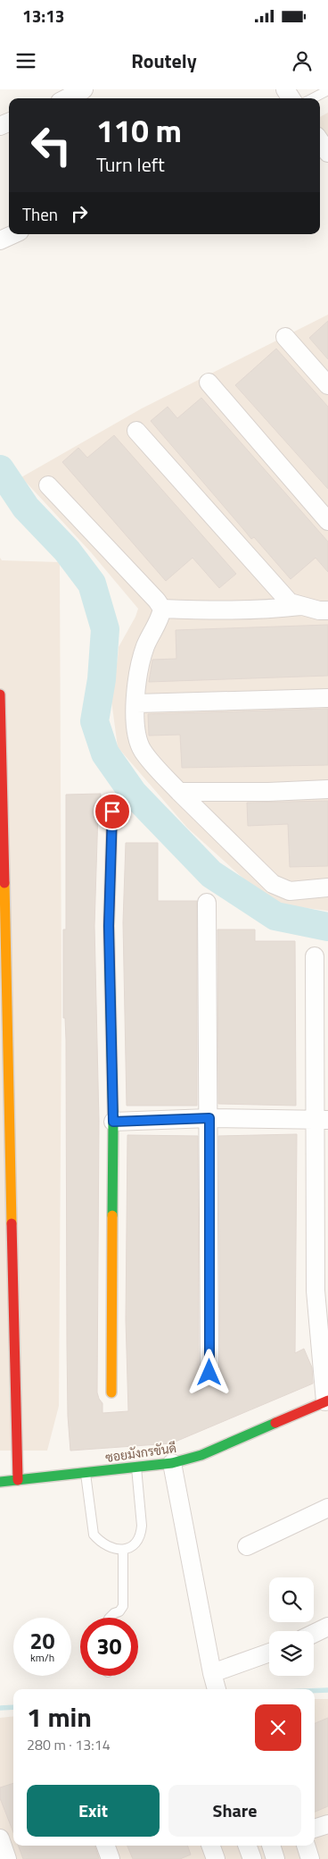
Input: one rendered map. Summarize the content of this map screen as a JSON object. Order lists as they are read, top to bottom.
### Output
{
  "streets": {
    "street": ["ซอยมังกรขันดี"]
  },
  "page": {
    "status": "13:13",
    "header": "Routely",
    "turn": ["110 m", "Turn left"],
    "then": "Then",
    "speed": "20 km/h",
    "limit": "30",
    "heading": ["1 min", "280 m · 13:14"],
    "buttons": ["Exit", "Share"]
  }
}
